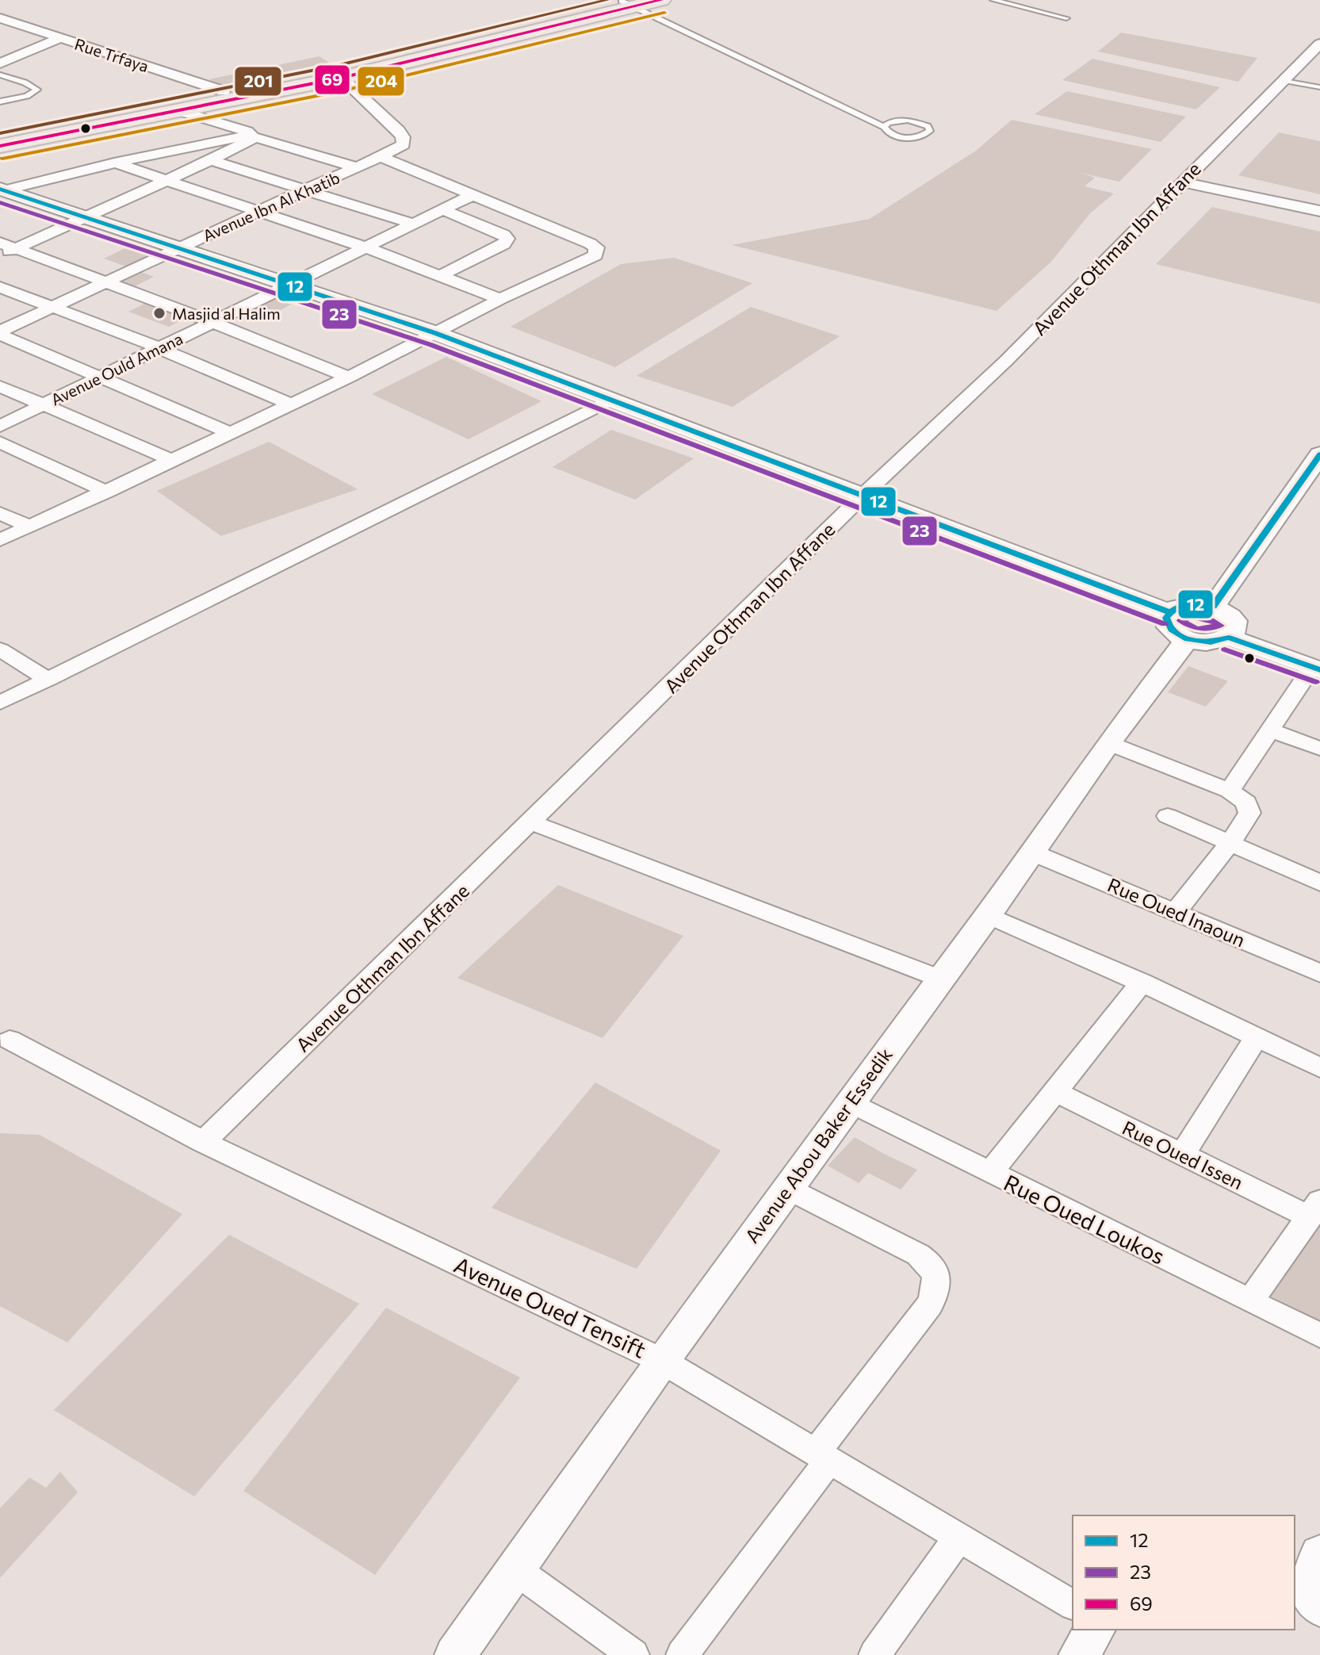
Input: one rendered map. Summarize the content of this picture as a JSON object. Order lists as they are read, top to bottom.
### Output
{
  "streets": {
    "street": [
      "Rue Trfaya",
      "Avenue Ibn Al Khatib",
      "Avenue Othman Ibn Affane",
      "Avenue Ould Amana",
      "Rue Oued Inaoun",
      "Avenue Abou Baker Essedik",
      "Rue Oued Issen",
      "Rue Oued Loukos",
      "Avenue Oued Tensift"
    ]
  },
  "crossings": [
    ["Avenue Othman Ibn Affane", "Avenue Oued Tensift"],
    ["Rue Oued Inaoun", "Avenue Abou Baker Essedik"],
    ["Avenue Abou Baker Essedik", "Rue Oued Loukos"],
    ["Avenue Abou Baker Essedik", "Avenue Oued Tensift"]
  ],
  "places": ["Masjid al Halim"],
  "lines": [
    "transit line 69",
    "transit line 201",
    "transit line 204",
    "transit line 12",
    "transit line 23"
  ],
  "legend": ["12", "23", "69"]
}
